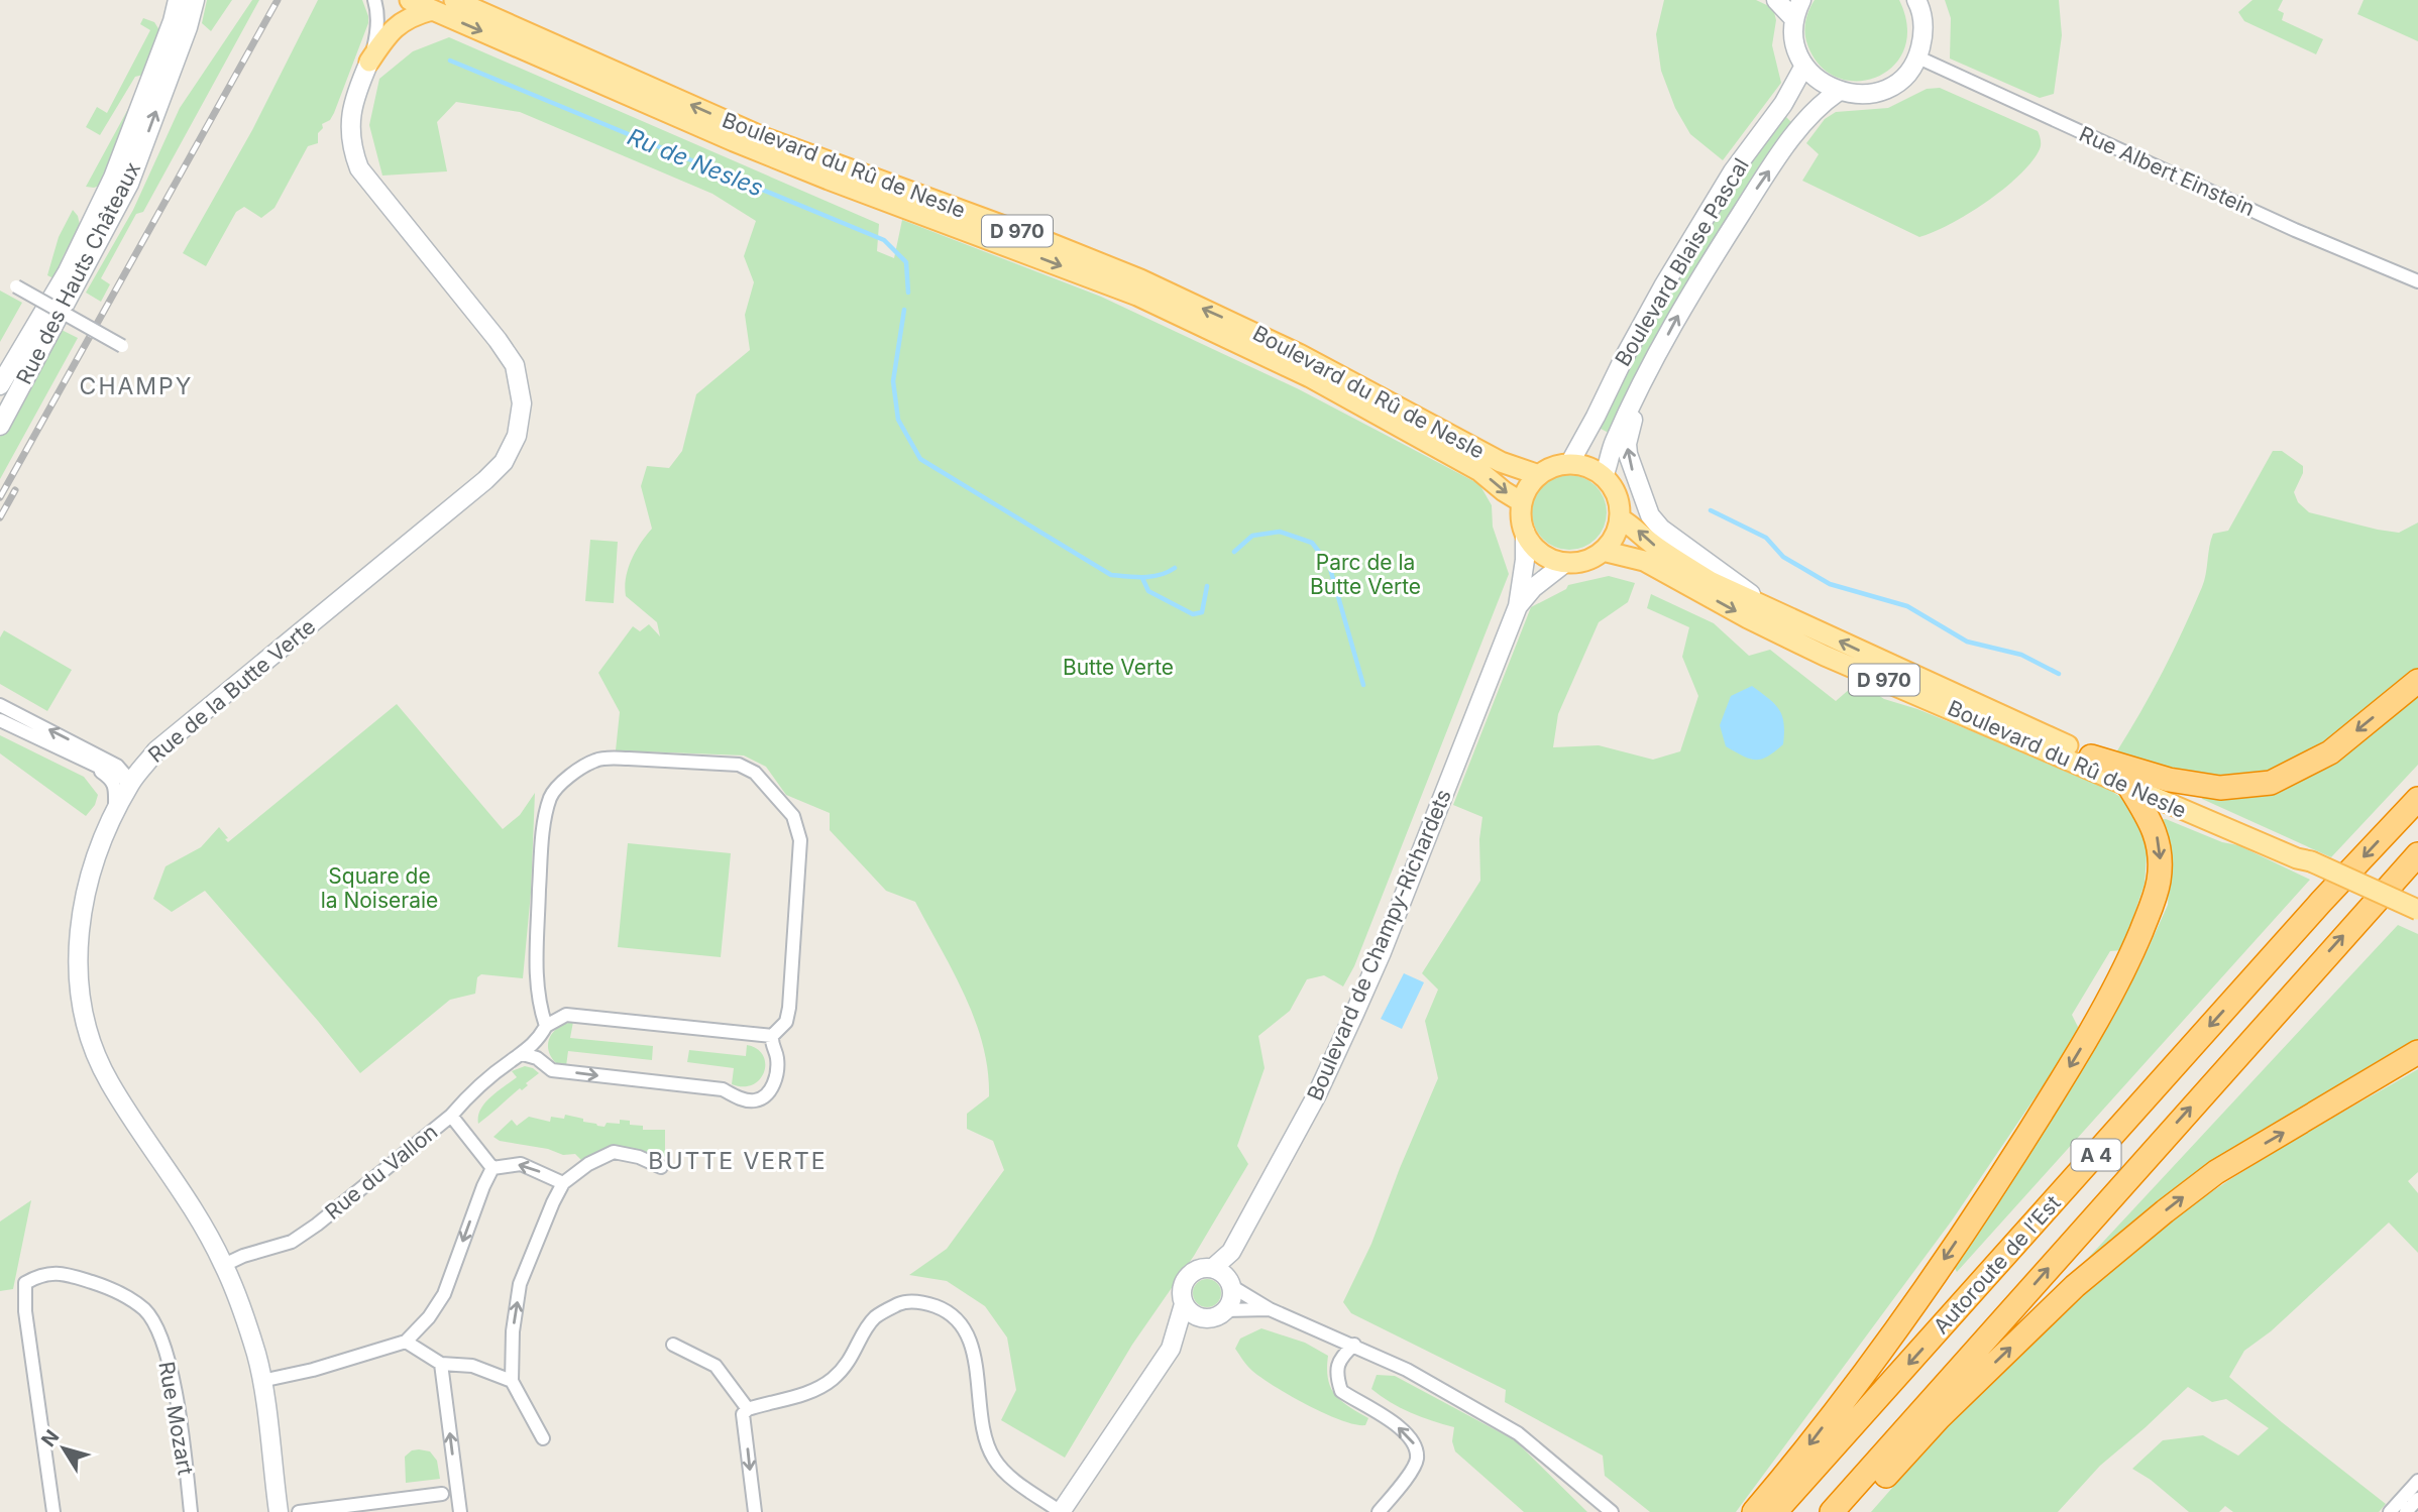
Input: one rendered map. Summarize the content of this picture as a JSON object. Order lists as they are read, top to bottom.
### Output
{
  "streets": {
    "highway": ["A 4", "Autoroute de l’Est"],
    "main road": ["Boulevard du Rû de Nesle", "D 970"],
    "street": [
      "Rue Albert Einstein",
      "Boulevard Blaise Pascal",
      "Rue des Hauts Châteaux",
      "Rue de la Butte Verte",
      "Boulevard de Champy-Richardets",
      "Rue du Vallon",
      "Rue Mozart"
    ]
  },
  "crossings": [
    ["Boulevard du Rû de Nesle", "D 970"],
    ["Boulevard du Rû de Nesle", "Boulevard Blaise Pascal"],
    ["Boulevard du Rû de Nesle", "Boulevard de Champy-Richardets"],
    ["D 970", "Boulevard Blaise Pascal"],
    ["D 970", "Boulevard de Champy-Richardets"],
    ["Boulevard Blaise Pascal", "Boulevard de Champy-Richardets"],
    ["Rue de la Butte Verte", "Rue du Vallon"]
  ],
  "districts": ["CHAMPY", "BUTTE VERTE"],
  "water": ["Ru de Nesles"],
  "parks": ["Parc de la Butte Verte", "Butte Verte", "Square de la Noiseraie"],
  "north": "top left"
}
